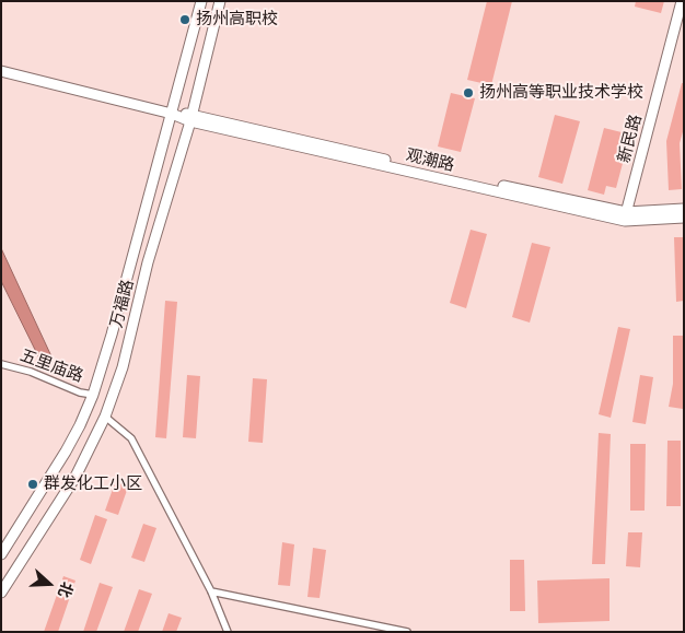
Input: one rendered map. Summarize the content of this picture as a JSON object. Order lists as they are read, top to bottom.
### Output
{
  "streets": {
    "main road": ["新民路", "观潮路", "万福路"],
    "street": ["五里庙路"]
  },
  "crossings": [
    ["新民路", "观潮路"],
    ["观潮路", "万福路"],
    ["万福路", "五里庙路"]
  ],
  "places": ["扬州高职校", "扬州高等职业技术学校", "群发化工小区"],
  "north": "right"
}
